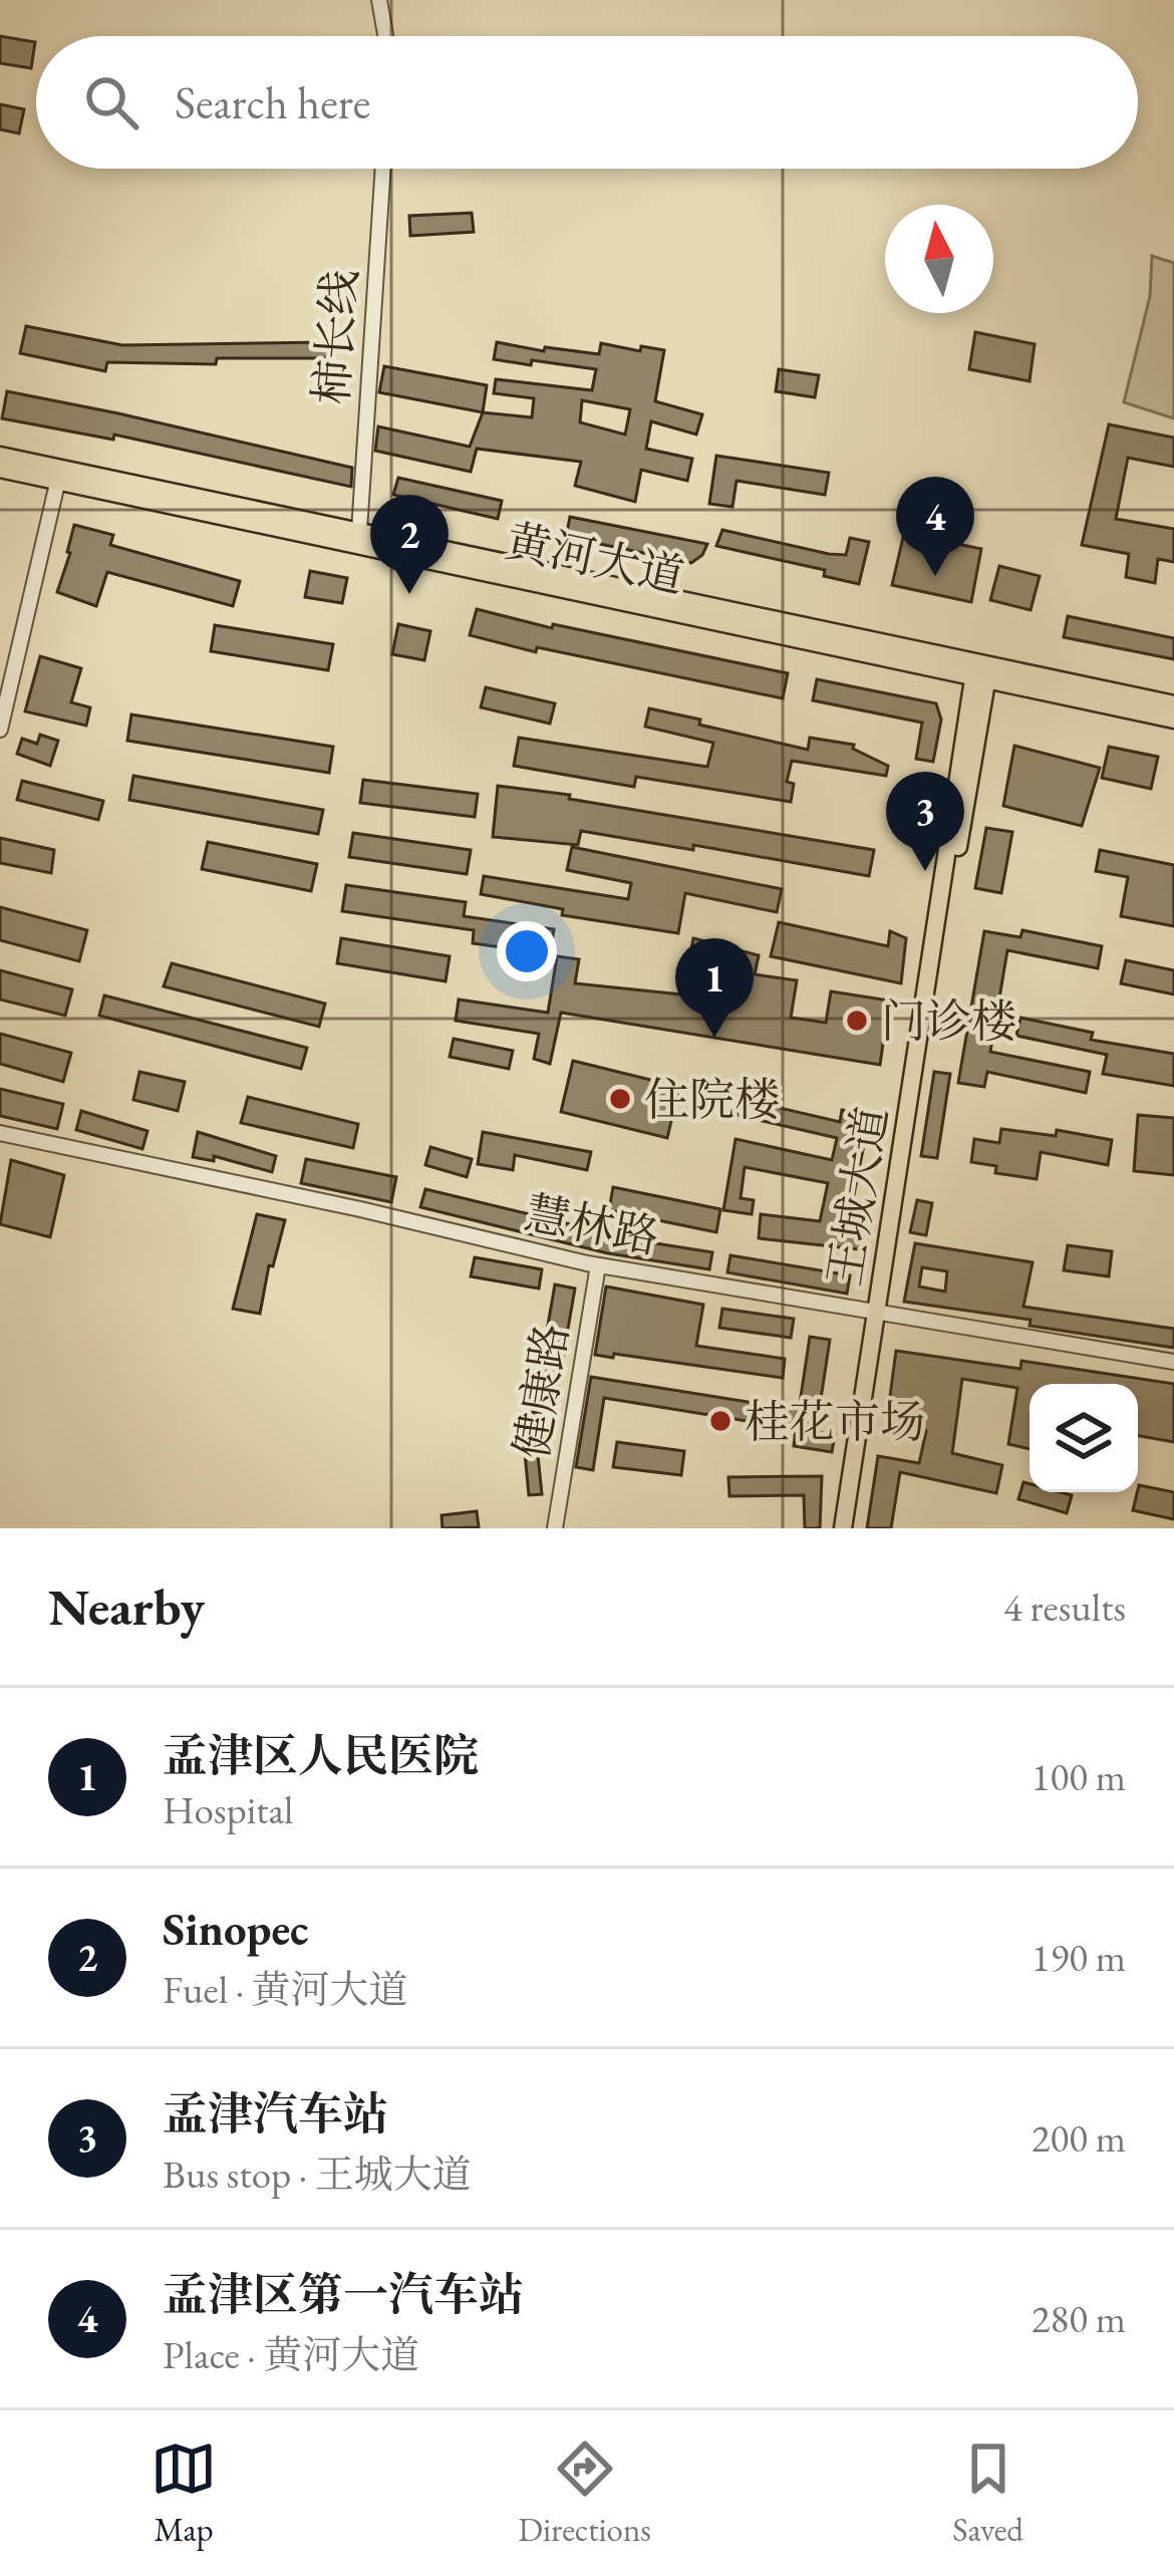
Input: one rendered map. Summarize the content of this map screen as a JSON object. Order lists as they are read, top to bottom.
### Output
{
  "streets": {
    "main road": ["黄河大道", "王城大道"],
    "street": ["柿长线", "慧林路", "健康路"]
  },
  "crossings": [
    ["柿长线", "黄河大道"],
    ["黄河大道", "王城大道"],
    ["王城大道", "慧林路"],
    ["慧林路", "健康路"]
  ],
  "places": ["门诊楼", "住院楼", "桂花市场"],
  "north": "top",
  "page": {
    "search": "Search here",
    "pins": [
      "4",
      "2",
      "3",
      "1"
    ],
    "heading": ["Nearby", "4 results"],
    "list": [
      {
        "mark": "1",
        "name": "孟津区人民医院",
        "note": "Hospital",
        "value": "100 m"
      },
      {
        "mark": "2",
        "name": "Sinopec",
        "note": "Fuel · 黄河大道",
        "value": "190 m"
      },
      {
        "mark": "3",
        "name": "孟津汽车站",
        "note": "Bus stop · 王城大道",
        "value": "200 m"
      },
      {
        "mark": "4",
        "name": "孟津区第一汽车站",
        "note": "Place · 黄河大道",
        "value": "280 m"
      }
    ],
    "nav": ["Map", "Directions", "Saved"]
  }
}
